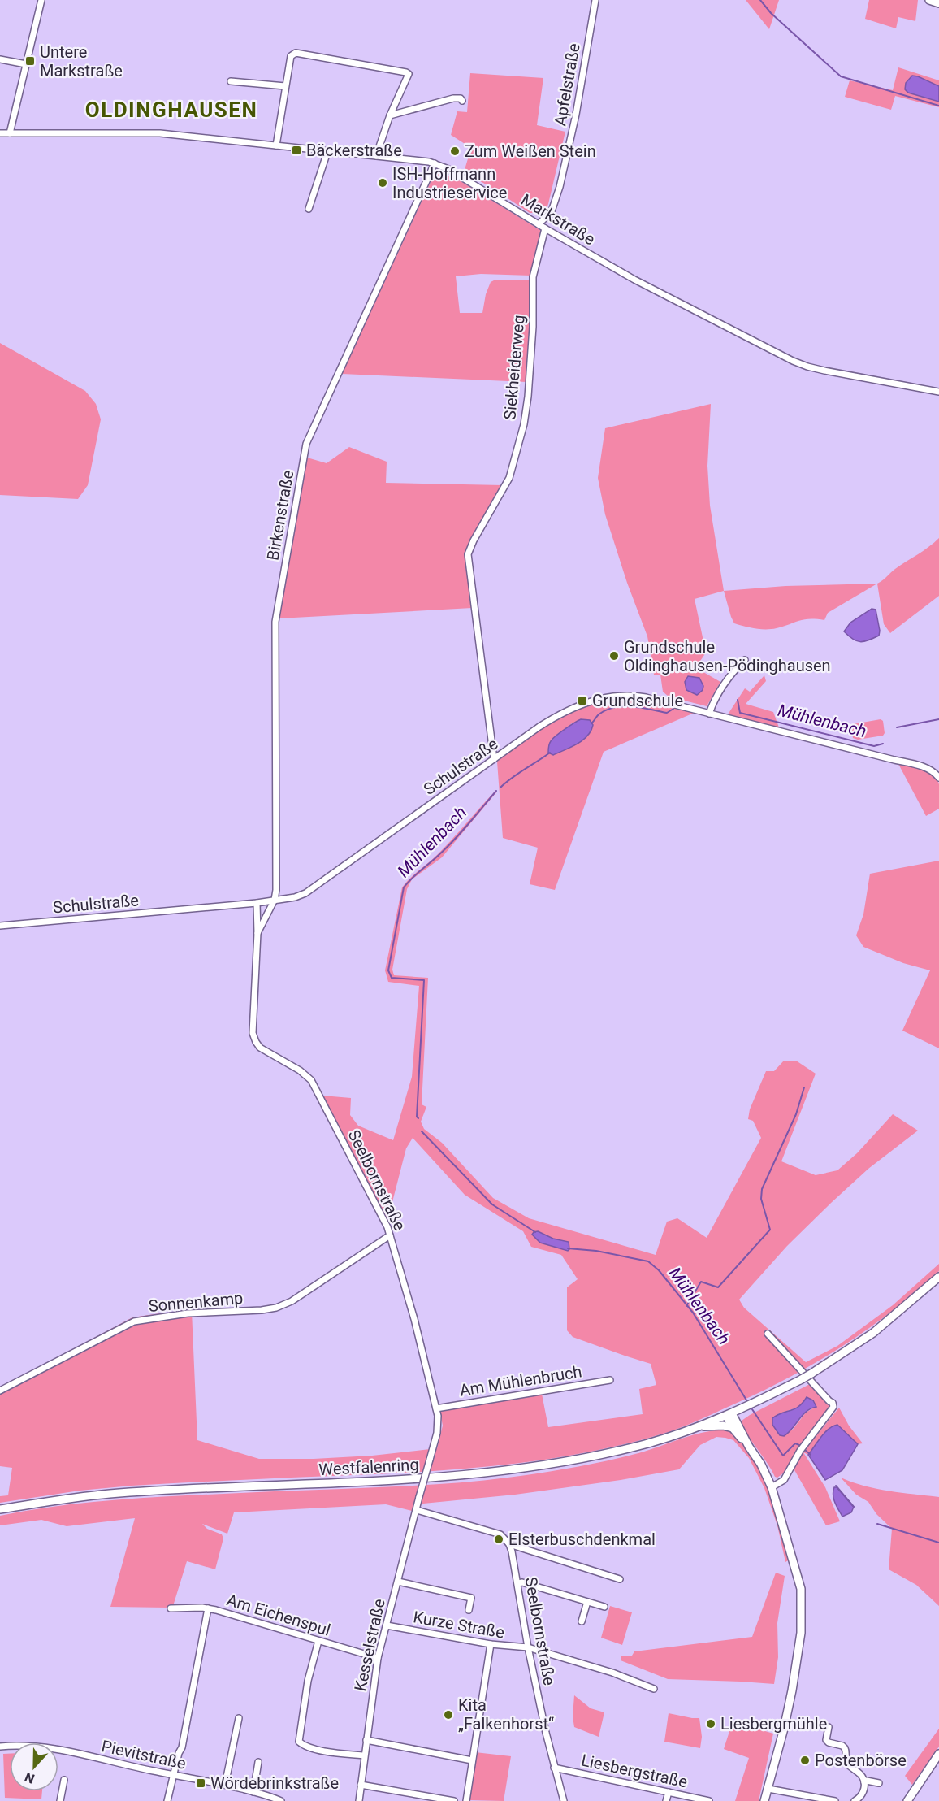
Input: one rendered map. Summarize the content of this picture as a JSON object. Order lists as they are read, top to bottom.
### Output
{
  "streets": {
    "main road": ["Westfalenring"],
    "street": [
      "Apfelstraße",
      "Markstraße",
      "Siekheiderweg",
      "Birkenstraße",
      "Schulstraße",
      "Seelbornstraße",
      "Sonnenkamp",
      "Am Mühlenbruch",
      "Am Eichenspul",
      "Kurze Straße",
      "Kesselstraße",
      "Pievitstraße",
      "Liesbergstraße"
    ]
  },
  "crossings": [
    ["Apfelstraße", "Markstraße"],
    ["Markstraße", "Siekheiderweg"],
    ["Markstraße", "Birkenstraße"],
    ["Siekheiderweg", "Schulstraße"],
    ["Birkenstraße", "Schulstraße"],
    ["Birkenstraße", "Seelbornstraße"],
    ["Schulstraße", "Seelbornstraße"],
    ["Seelbornstraße", "Sonnenkamp"],
    ["Seelbornstraße", "Am Mühlenbruch"],
    ["Seelbornstraße", "Kurze Straße"],
    ["Seelbornstraße", "Kesselstraße"],
    ["Seelbornstraße", "Liesbergstraße"],
    ["Am Eichenspul", "Kesselstraße"],
    ["Kurze Straße", "Kesselstraße"]
  ],
  "districts": ["OLDINGHAUSEN"],
  "water": ["Mühlenbach"],
  "places": {
    "transit": [
      "Untere Markstraße",
      "Bäckerstraße",
      "Grundschule",
      "Wördebrinkstraße"
    ],
    "other": [
      "Zum Weißen Stein",
      "ISH-Hoffmann Industrieservice",
      "Grundschule Oldinghausen-Pödinghausen",
      "Elsterbuschdenkmal",
      "Kita „Falkenhorst“",
      "Liesbergmühle",
      "Postenbörse"
    ]
  },
  "north": "bottom"
}
